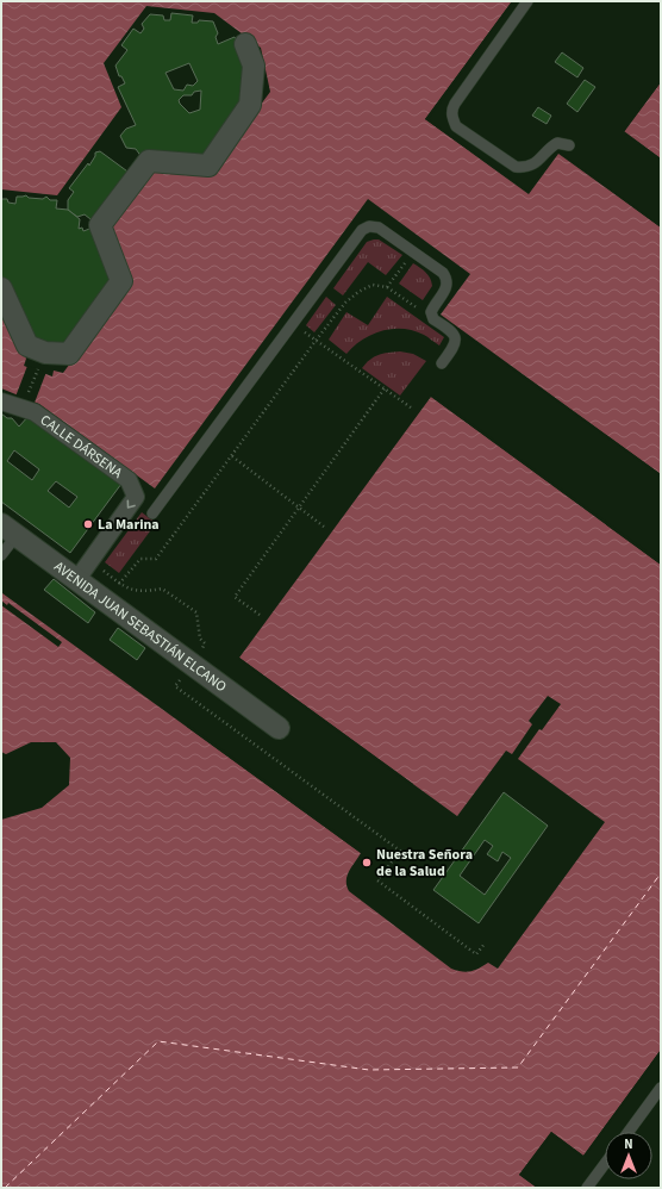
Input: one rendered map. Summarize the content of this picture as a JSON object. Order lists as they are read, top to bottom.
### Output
{
  "streets": {
    "street": ["CALLE DÁRSENA", "AVENIDA JUAN SEBASTIÁN ELCANO"]
  },
  "crossings": [
    ["CALLE DÁRSENA", "AVENIDA JUAN SEBASTIÁN ELCANO"]
  ],
  "places": ["La Marina", "Nuestra Señora de la Salud"],
  "north": "top"
}
